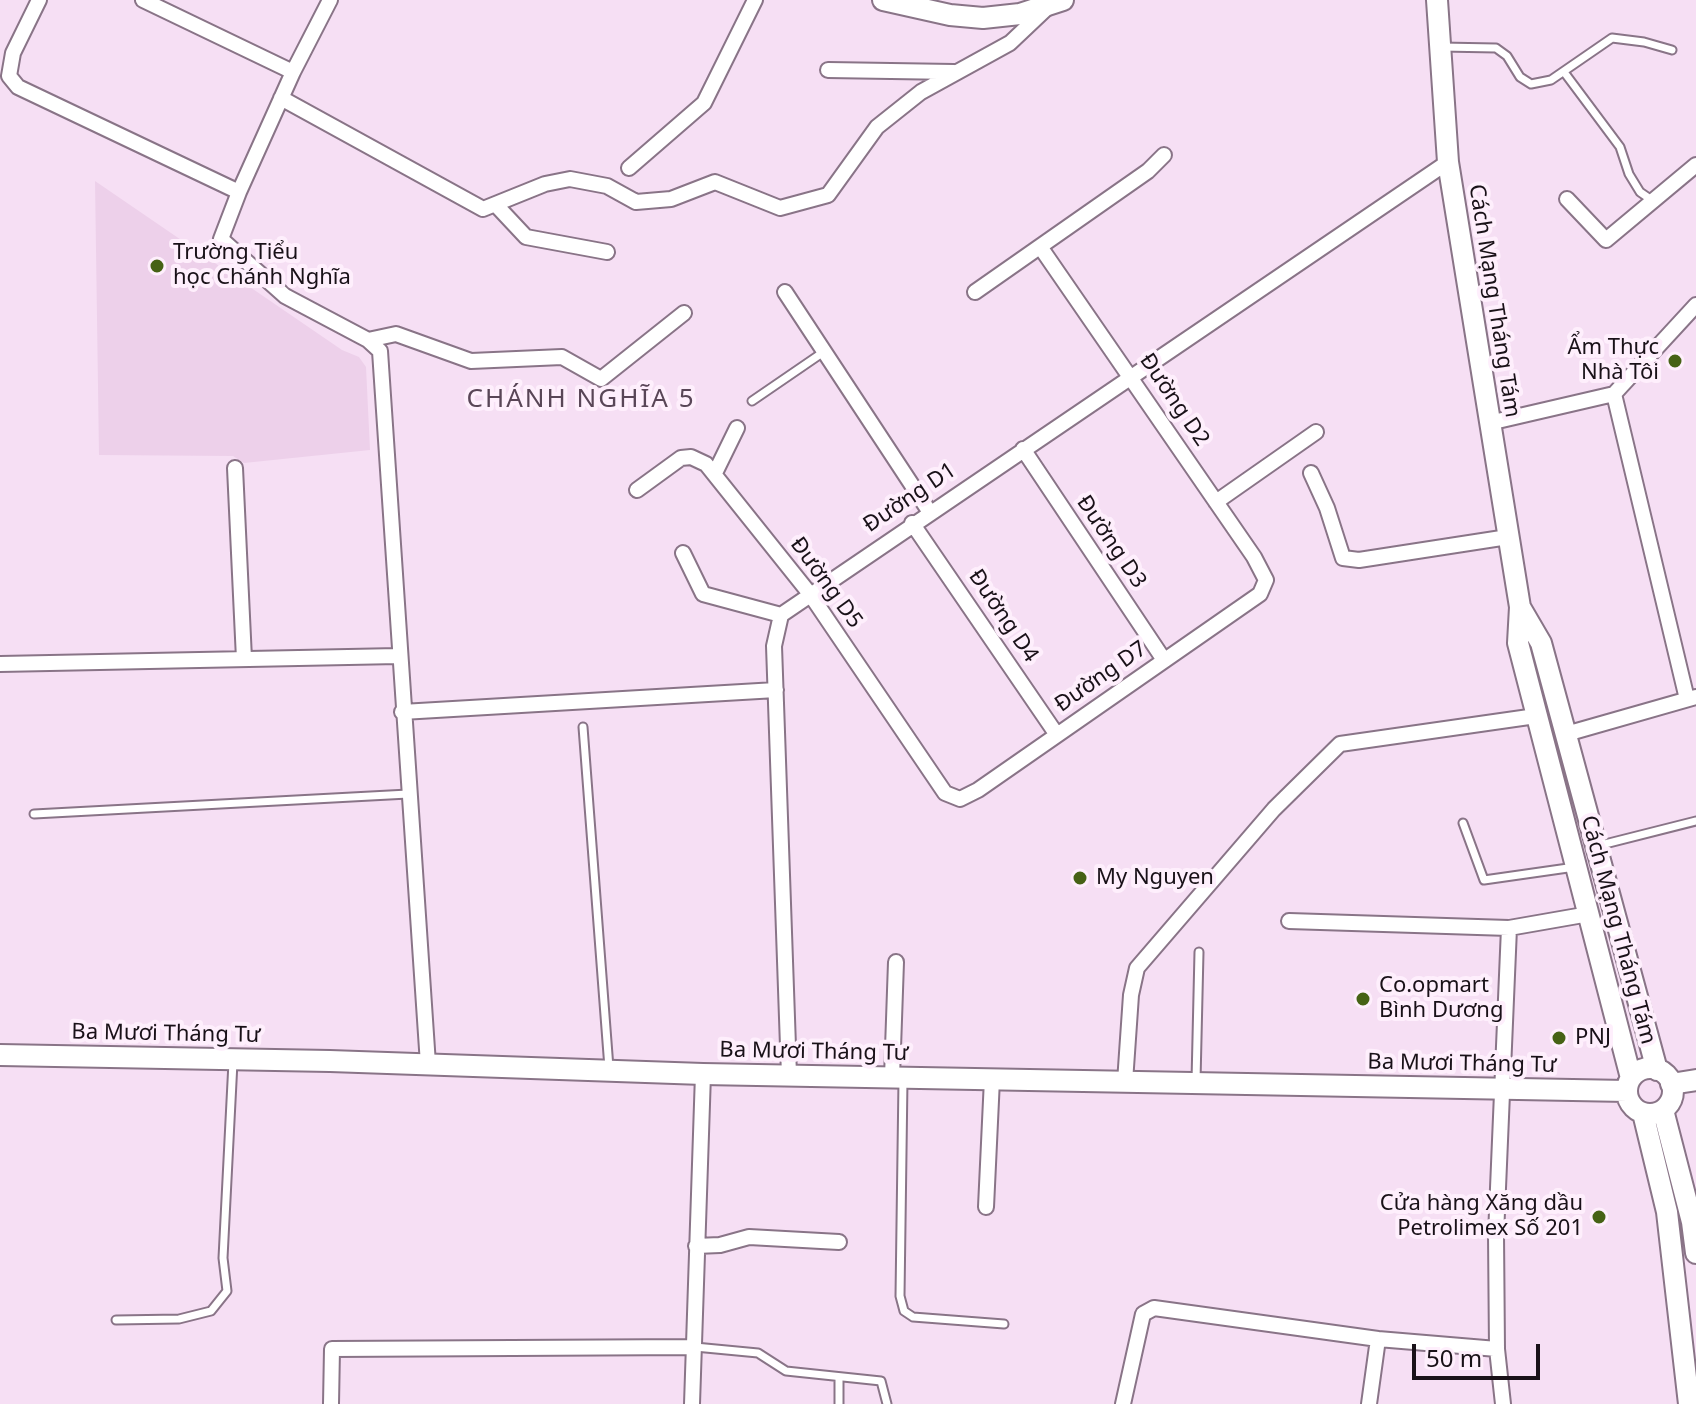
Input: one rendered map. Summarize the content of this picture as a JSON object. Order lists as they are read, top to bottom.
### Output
{
  "streets": {
    "main road": ["Cách Mạng Tháng Tám", "Ba Mươi Tháng Tư"],
    "street": [
      "Đường D2",
      "Đường D1",
      "Đường D3",
      "Đường D5",
      "Đường D4",
      "Đường D7"
    ]
  },
  "crossings": [
    ["Cách Mạng Tháng Tám", "Đường D1"],
    ["Cách Mạng Tháng Tám", "Ba Mươi Tháng Tư"],
    ["Đường D2", "Đường D1"],
    ["Đường D2", "Đường D7"],
    ["Đường D1", "Đường D3"],
    ["Đường D1", "Đường D5"],
    ["Đường D1", "Đường D4"],
    ["Đường D3", "Đường D7"],
    ["Đường D5", "Đường D7"],
    ["Đường D4", "Đường D7"]
  ],
  "districts": ["CHÁNH NGHĨA 5"],
  "places": [
    "Trường Tiểu học Chánh Nghĩa",
    "Ẩm Thực Nhà Tôi",
    "My Nguyen",
    "Co.opmart Bình Dương",
    "PNJ",
    "Cửa hàng Xăng dầu Petrolimex Số 201"
  ],
  "scale_bar": "50 m"
}
